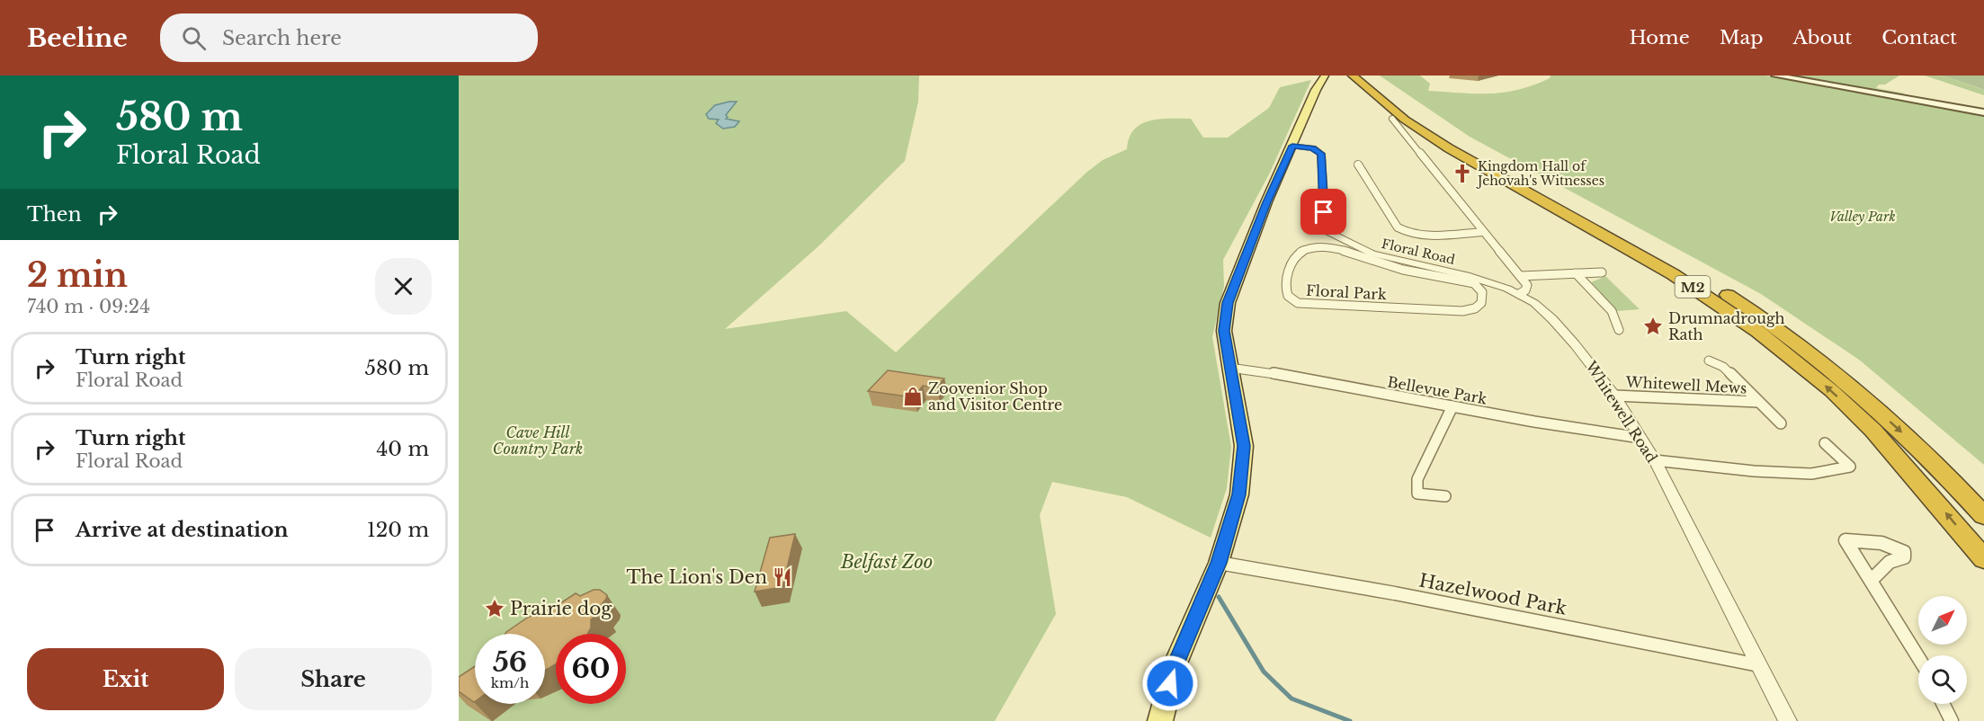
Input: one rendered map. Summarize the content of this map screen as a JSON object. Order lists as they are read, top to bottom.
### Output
{
  "streets": {
    "highway": ["M2"],
    "street": [
      "Floral Road",
      "Floral Park",
      "Whitewell Mews",
      "Bellevue Park",
      "Whitewell Road",
      "Hazelwood Park"
    ]
  },
  "crossings": [
    ["Floral Road", "Floral Park"],
    ["Floral Road", "Whitewell Road"],
    ["Whitewell Mews", "Whitewell Road"],
    ["Bellevue Park", "Whitewell Road"],
    ["Whitewell Road", "Hazelwood Park"]
  ],
  "parks": ["Valley Park", "Cave Hill Country Park", "Belfast Zoo"],
  "places": {
    "church": ["Kingdom Hall of Jehovah's Witnesses"],
    "place": ["Drumnadrough Rath", "Prairie dog"],
    "shop": ["Zoovenior Shop and Visitor Centre"],
    "restaurant": ["The Lion's Den"]
  },
  "north": "top right",
  "page": {
    "header": "Beeline",
    "search": "Search here",
    "nav": [
      "Home",
      "Map",
      "About",
      "Contact"
    ],
    "turn": ["580 m", "Floral Road"],
    "then": "Then",
    "heading": ["2 min", "740 m · 09:24"],
    "list": [
      {
        "name": "Turn right",
        "note": "Floral Road",
        "value": "580 m"
      },
      {
        "name": "Turn right",
        "note": "Floral Road",
        "value": "40 m"
      },
      {
        "name": "Arrive at destination",
        "value": "120 m"
      }
    ],
    "speed": "56 km/h",
    "limit": "60",
    "buttons": ["Exit", "Share"]
  }
}
